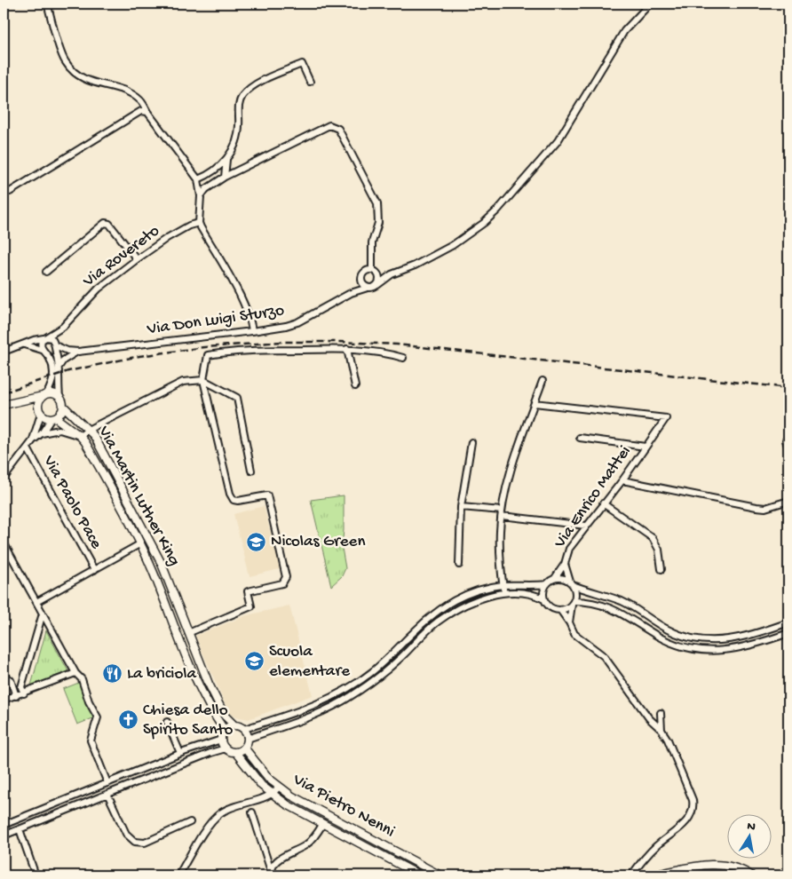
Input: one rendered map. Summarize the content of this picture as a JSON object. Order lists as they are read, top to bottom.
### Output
{
  "streets": {
    "street": [
      "Via Rovereto",
      "Via Don Luigi Sturzo",
      "Via Martin Luther King",
      "Via Enrico Mattei",
      "Via Paolo Pace",
      "Via Pietro Nenni"
    ]
  },
  "crossings": [
    ["Via Martin Luther King", "Via Pietro Nenni"]
  ],
  "places": {
    "school or university": ["Nicolas Green", "Scuola elementare"],
    "restaurant": ["La briciola"],
    "church": ["Chiesa dello Spirito Santo"]
  },
  "north": "top"
}
